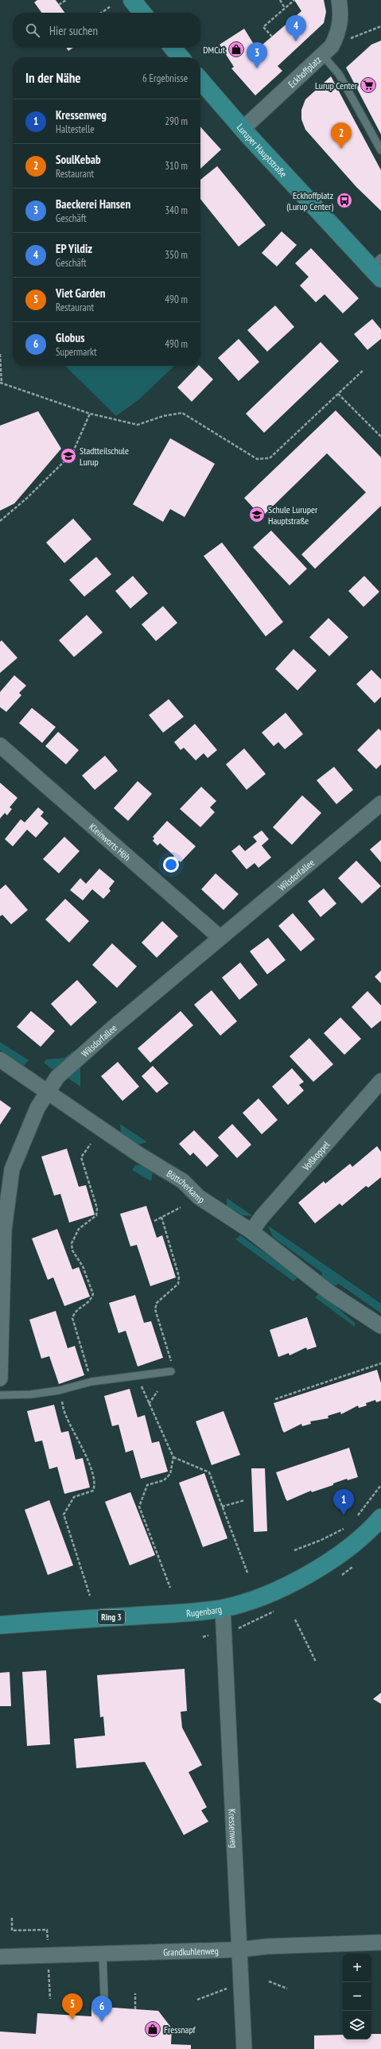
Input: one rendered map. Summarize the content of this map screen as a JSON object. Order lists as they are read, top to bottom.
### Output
{
  "streets": {
    "main road": ["Luruper Hauptstraße", "Rugenbarg", "Ring 3"],
    "street": [
      "Eckhoffplatz",
      "Kleinworts Höh",
      "Wilsdorfallee",
      "Voßkoppel",
      "Böttcherkamp",
      "Kressenweg",
      "Grandkuhlenweg"
    ]
  },
  "crossings": [
    ["Eckhoffplatz", "Luruper Hauptstraße"],
    ["Kleinworts Höh", "Wilsdorfallee"],
    ["Wilsdorfallee", "Böttcherkamp"],
    ["Voßkoppel", "Böttcherkamp"],
    ["Rugenbarg", "Kressenweg"],
    ["Kressenweg", "Grandkuhlenweg"]
  ],
  "places": {
    "shop": ["DMCut", "Fressnapf"],
    "supermarket": ["Lurup Center"],
    "bus stop": ["Eckhoffplatz (Lurup Center)"],
    "school or university": ["Stadtteilschule Lurup", "Schule Luruper Hauptstraße"]
  },
  "page": {
    "search": "Hier suchen",
    "pins": [
      "4",
      "3",
      "2",
      "1",
      "5",
      "6"
    ],
    "heading": ["In der Nähe", "6 Ergebnisse"],
    "list": [
      {
        "mark": "1",
        "name": "Kressenweg",
        "note": "Haltestelle",
        "value": "290 m"
      },
      {
        "mark": "2",
        "name": "SoulKebab",
        "note": "Restaurant",
        "value": "310 m"
      },
      {
        "mark": "3",
        "name": "Baeckerei Hansen",
        "note": "Geschäft",
        "value": "340 m"
      },
      {
        "mark": "4",
        "name": "EP Yildiz",
        "note": "Geschäft",
        "value": "350 m"
      },
      {
        "mark": "5",
        "name": "Viet Garden",
        "note": "Restaurant",
        "value": "490 m"
      },
      {
        "mark": "6",
        "name": "Globus",
        "note": "Supermarkt",
        "value": "490 m"
      }
    ],
    "map_buttons": ["+", "−"]
  }
}
